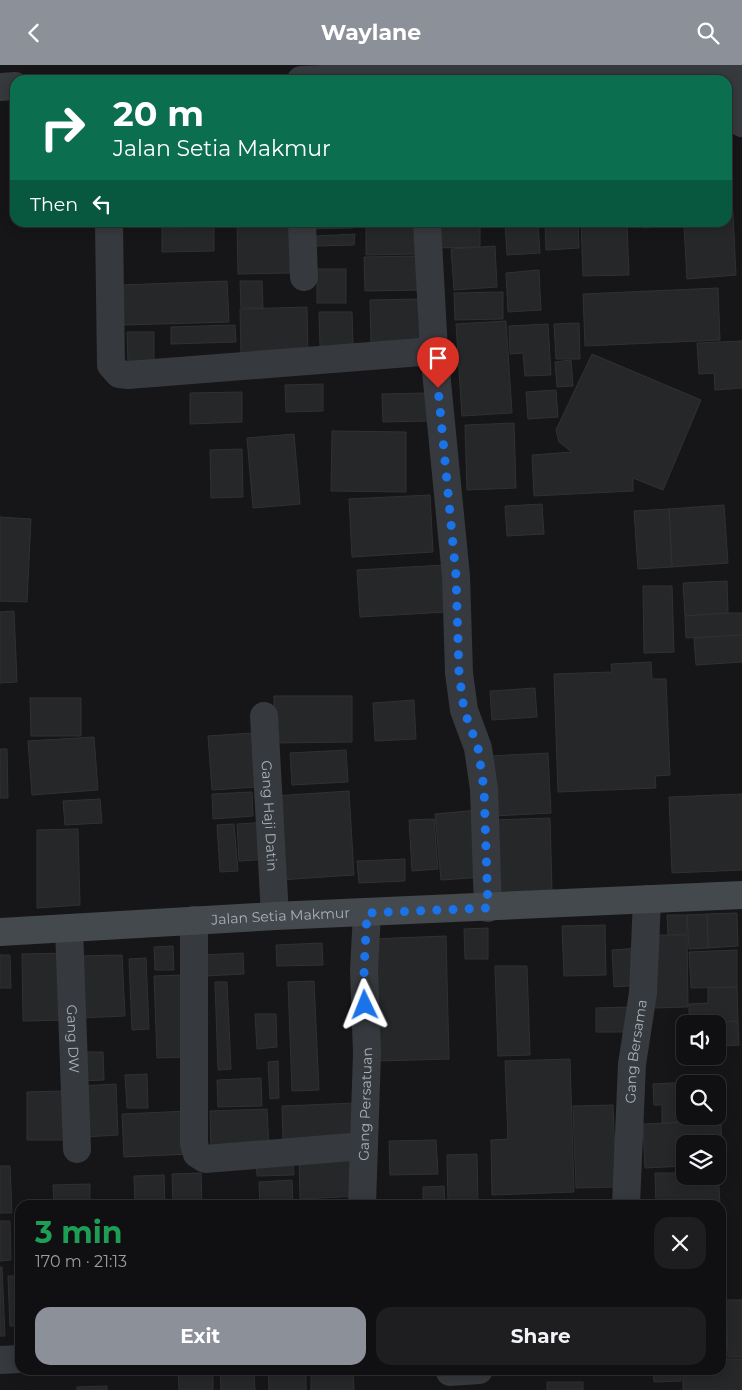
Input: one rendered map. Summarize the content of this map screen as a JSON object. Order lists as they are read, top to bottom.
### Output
{
  "streets": {
    "main road": ["Jalan Setia Makmur"],
    "street": [
      "Gang Haji Datin",
      "Gang DW",
      "Gang Bersama",
      "Gang Persatuan"
    ]
  },
  "crossings": [
    ["Gang Haji Datin", "Jalan Setia Makmur"],
    ["Jalan Setia Makmur", "Gang DW"],
    ["Jalan Setia Makmur", "Gang Bersama"],
    ["Jalan Setia Makmur", "Gang Persatuan"]
  ],
  "page": {
    "header": "Waylane",
    "turn": ["20 m", "Jalan Setia Makmur"],
    "then": "Then",
    "heading": ["3 min", "170 m · 21:13"],
    "buttons": ["Exit", "Share"]
  }
}
